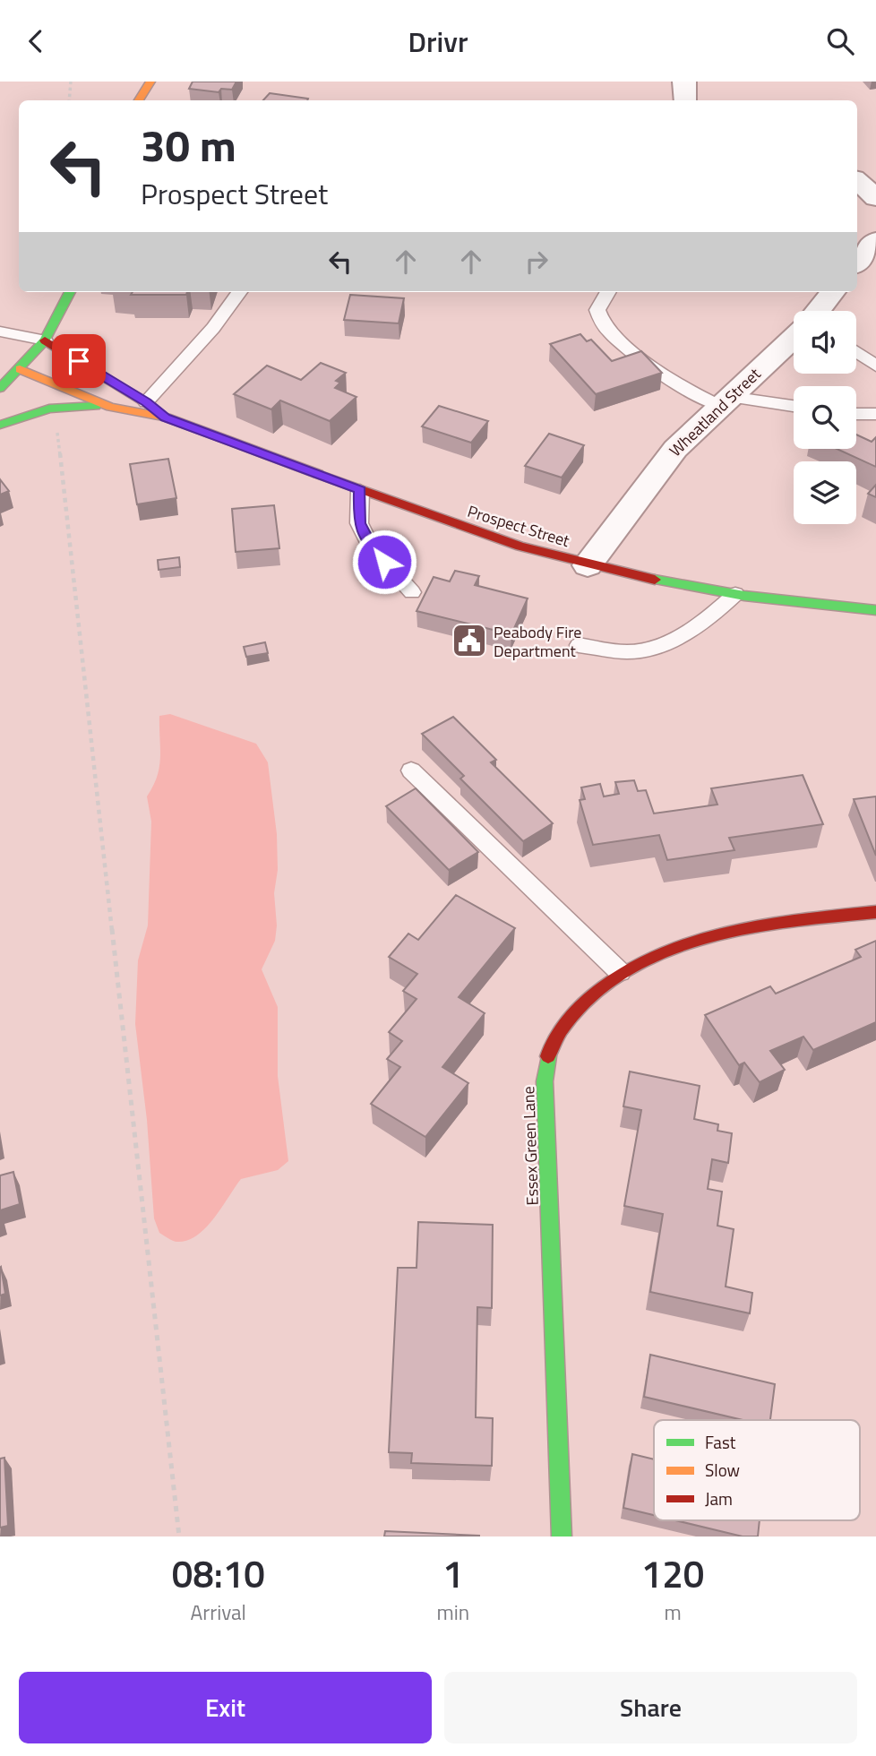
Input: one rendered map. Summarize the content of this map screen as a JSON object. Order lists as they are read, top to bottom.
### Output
{
  "streets": {
    "street": ["Wheatland Street", "Prospect Street", "Essex Green Lane"]
  },
  "crossings": [
    ["Wheatland Street", "Prospect Street"]
  ],
  "places": {
    "public building": ["Peabody Fire Department"]
  },
  "legend": ["Fast", "Slow", "Jam"],
  "page": {
    "header": "Drivr",
    "turn": ["30 m", "Prospect Street"],
    "eta": [
      "08:10",
      "Arrival",
      "1",
      "min",
      "120",
      "m"
    ],
    "buttons": ["Exit", "Share"]
  }
}
